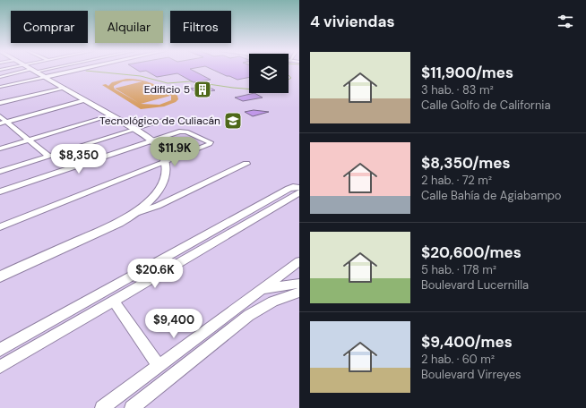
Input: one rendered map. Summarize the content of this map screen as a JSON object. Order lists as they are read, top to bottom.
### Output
{
  "places": {
    "building": ["Edificio 5"],
    "school or university": ["Tecnológico de Culiacán"]
  },
  "page": {
    "heading": "4 viviendas",
    "chip": ["Comprar", "Alquilar", "Filtros"],
    "list": [
      {
        "name": "$11,900/mes",
        "note": "3 hab. · 83 m² · Calle Golfo de California"
      },
      {
        "name": "$8,350/mes",
        "note": "2 hab. · 72 m² · Calle Bahía de Agiabampo"
      },
      {
        "name": "$20,600/mes",
        "note": "5 hab. · 178 m² · Boulevard Lucernilla"
      },
      {
        "name": "$9,400/mes",
        "note": "2 hab. · 60 m² · Boulevard Virreyes"
      }
    ],
    "price": [
      "$11.9K",
      "$8,350",
      "$20.6K",
      "$9,400"
    ]
  }
}
